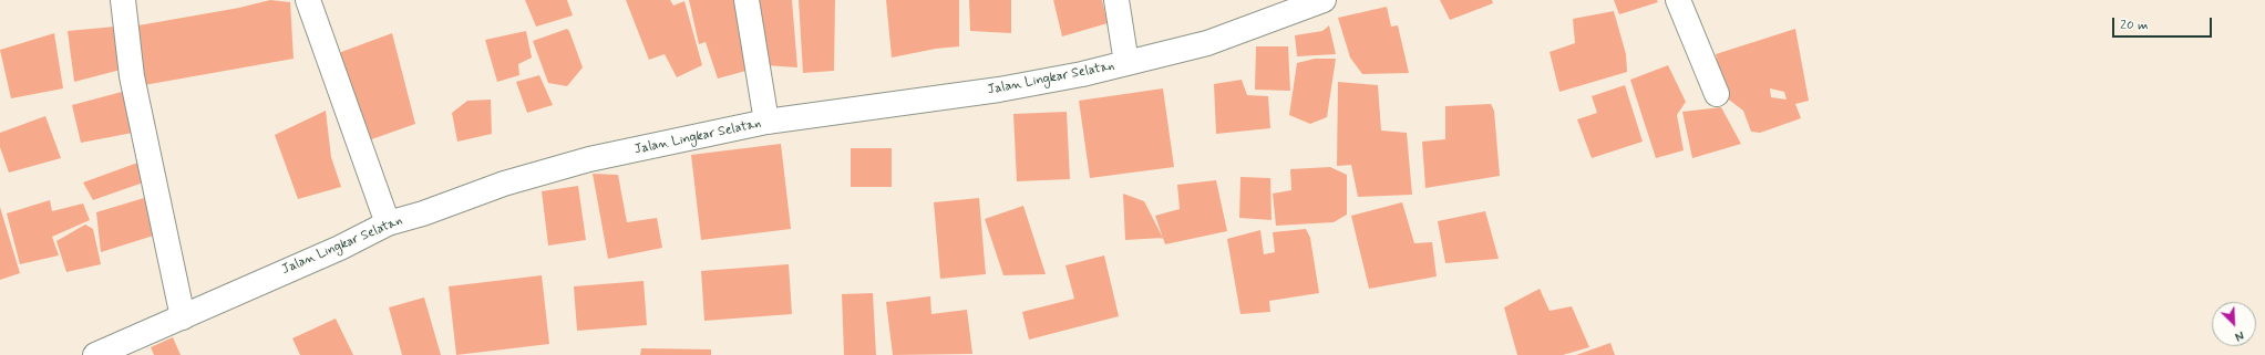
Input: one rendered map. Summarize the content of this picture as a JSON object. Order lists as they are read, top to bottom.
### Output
{
  "streets": {
    "street": ["Jalan Lingkar Selatan"]
  },
  "scale_bar": "20 m",
  "north": "bottom right"
}
